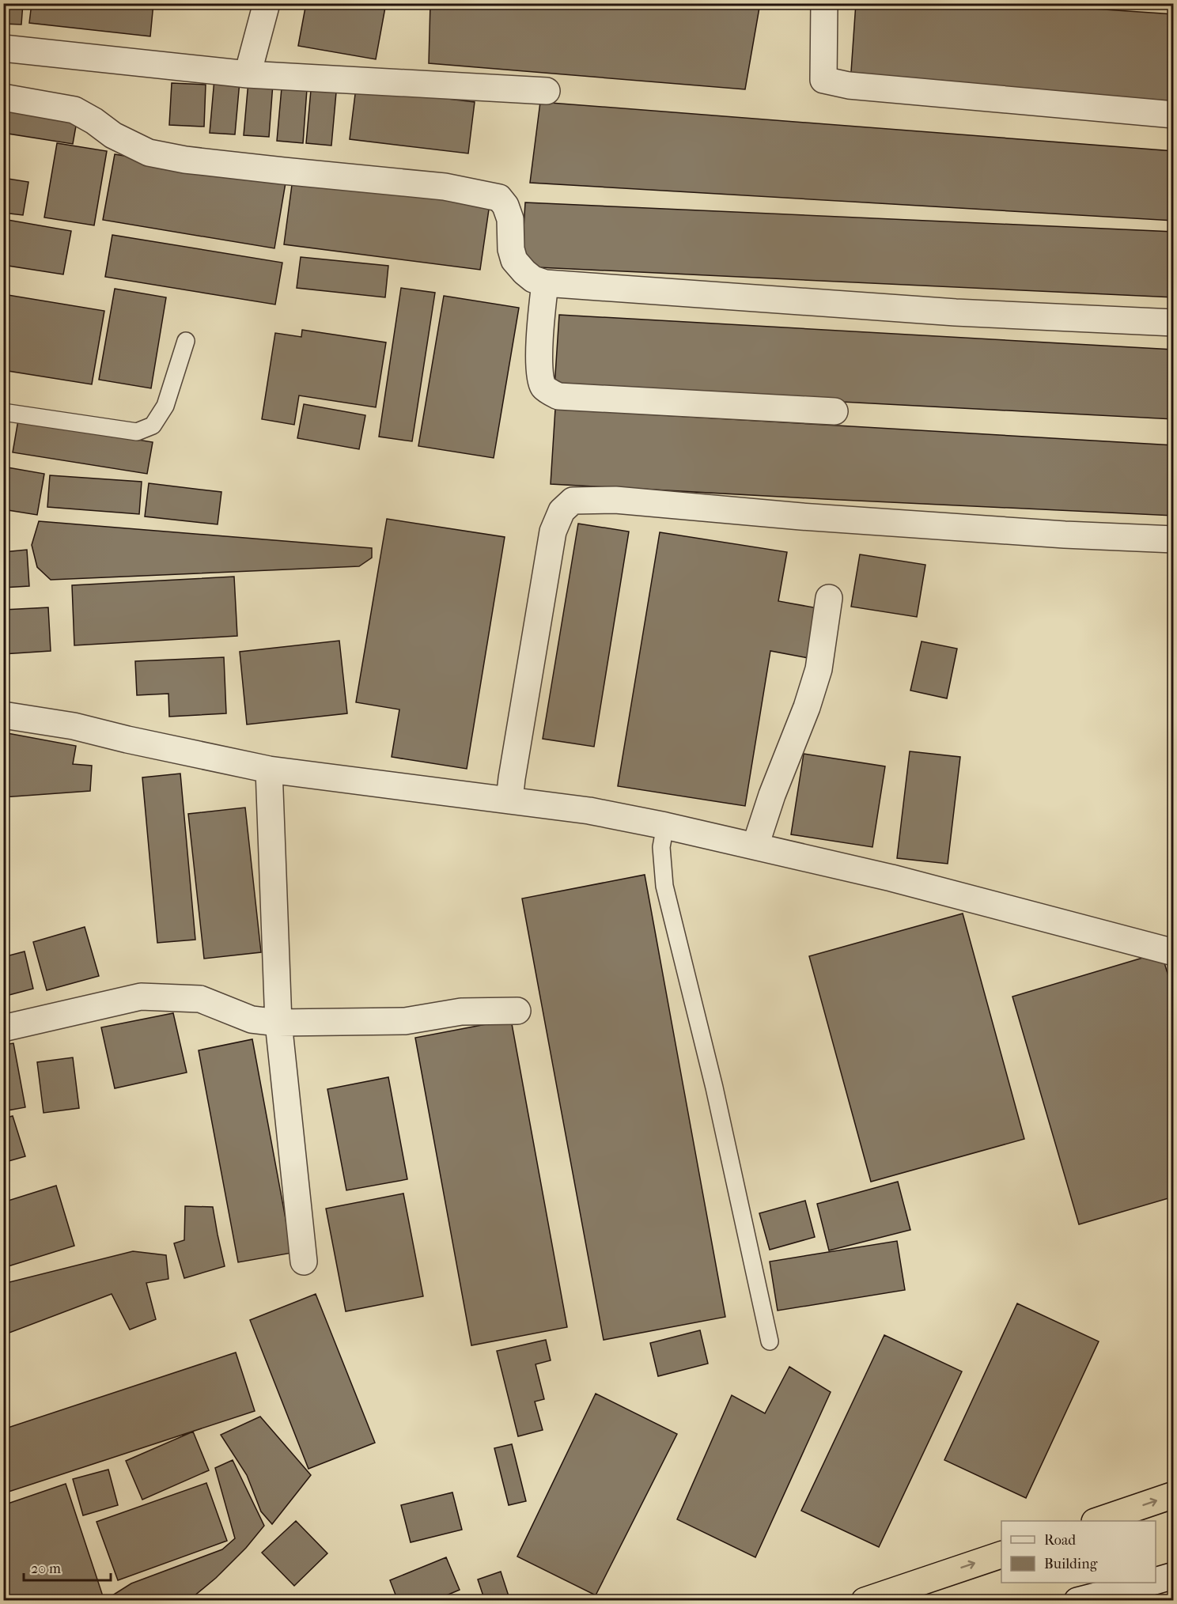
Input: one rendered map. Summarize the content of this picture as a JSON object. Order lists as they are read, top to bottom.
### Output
{
  "legend": ["Road", "Building"],
  "scale_bar": "20 m"
}
